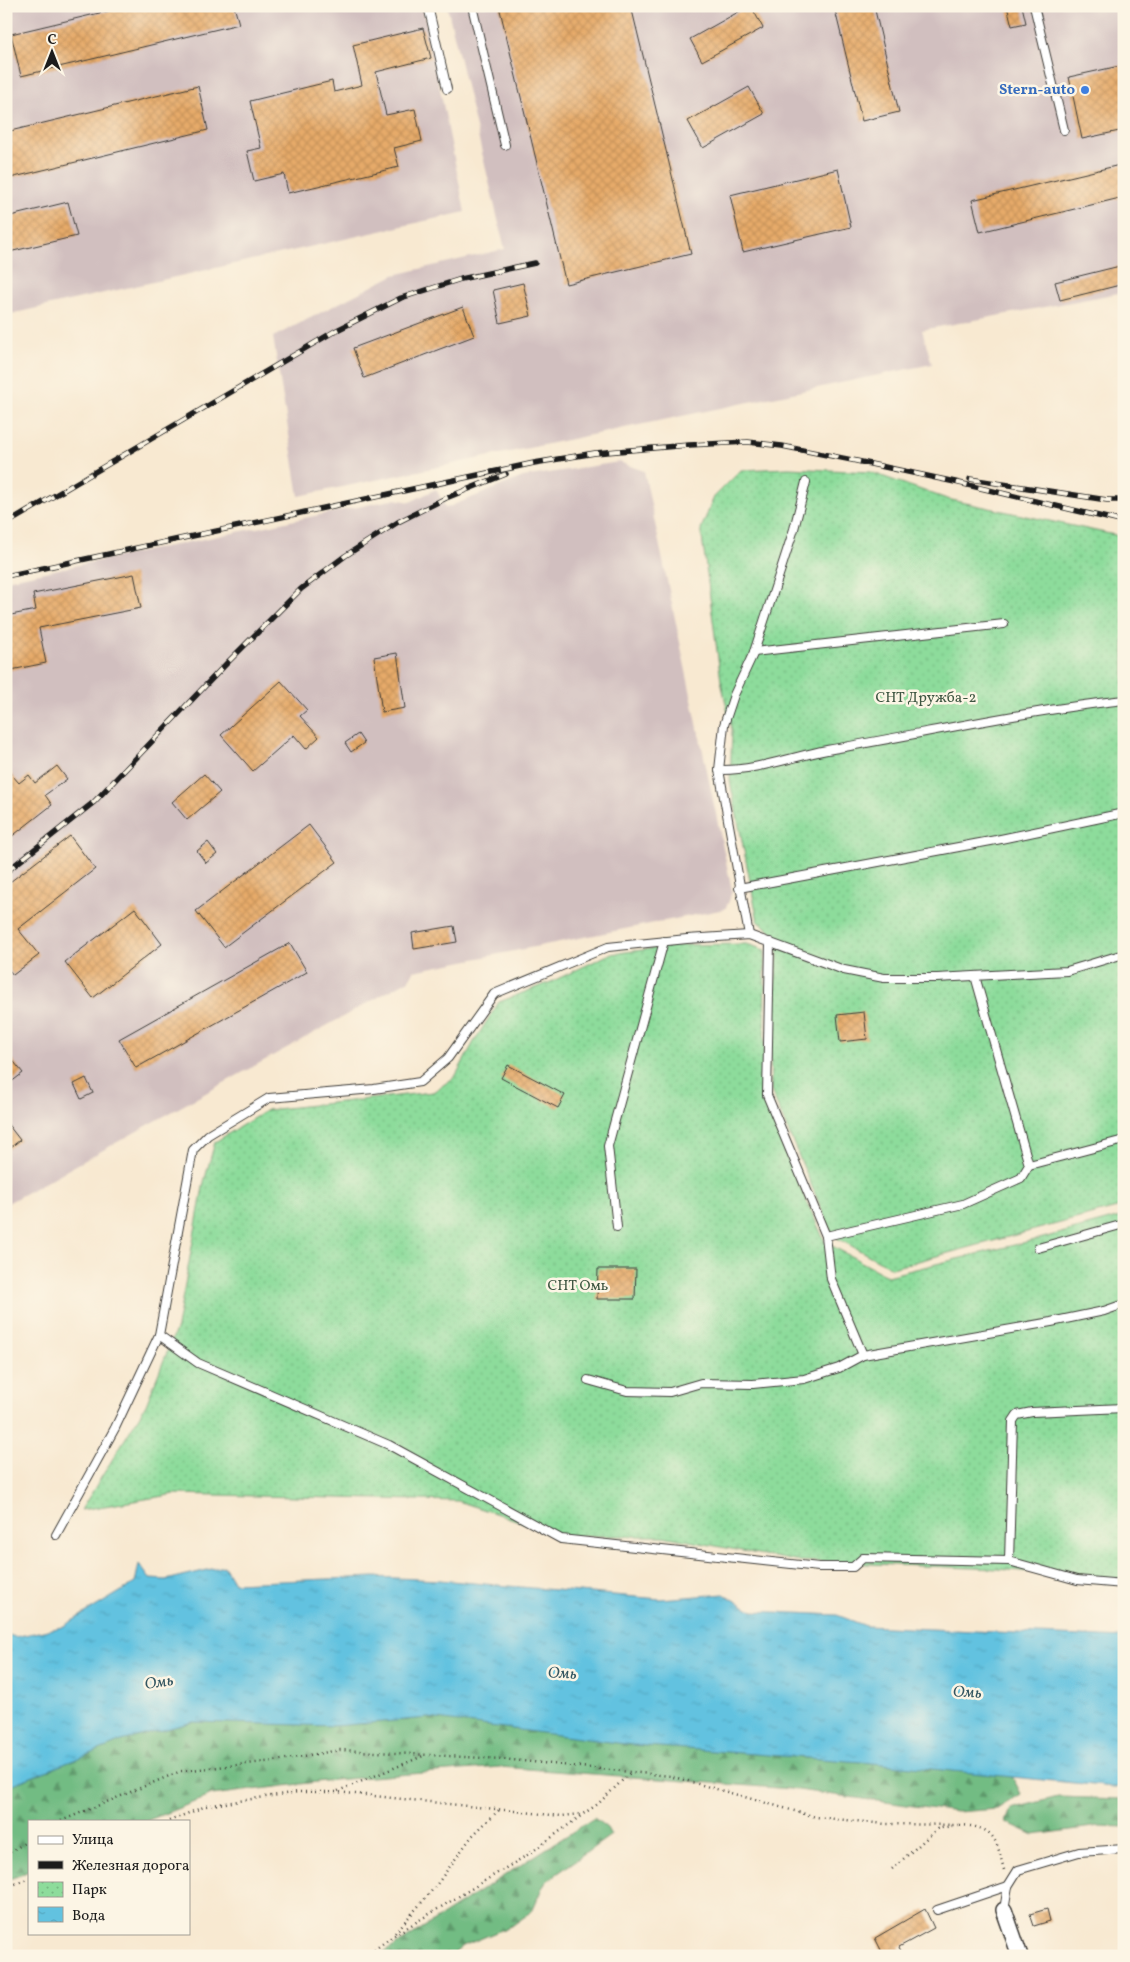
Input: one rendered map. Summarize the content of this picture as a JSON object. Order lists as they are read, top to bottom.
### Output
{
  "water": ["Омь"],
  "parks": ["СНТ Дружба-2", "СНТ Омь"],
  "places": ["Stern-auto"],
  "legend": [
    "Улица",
    "Железная дорога",
    "Парк",
    "Вода"
  ],
  "north": "top"
}
